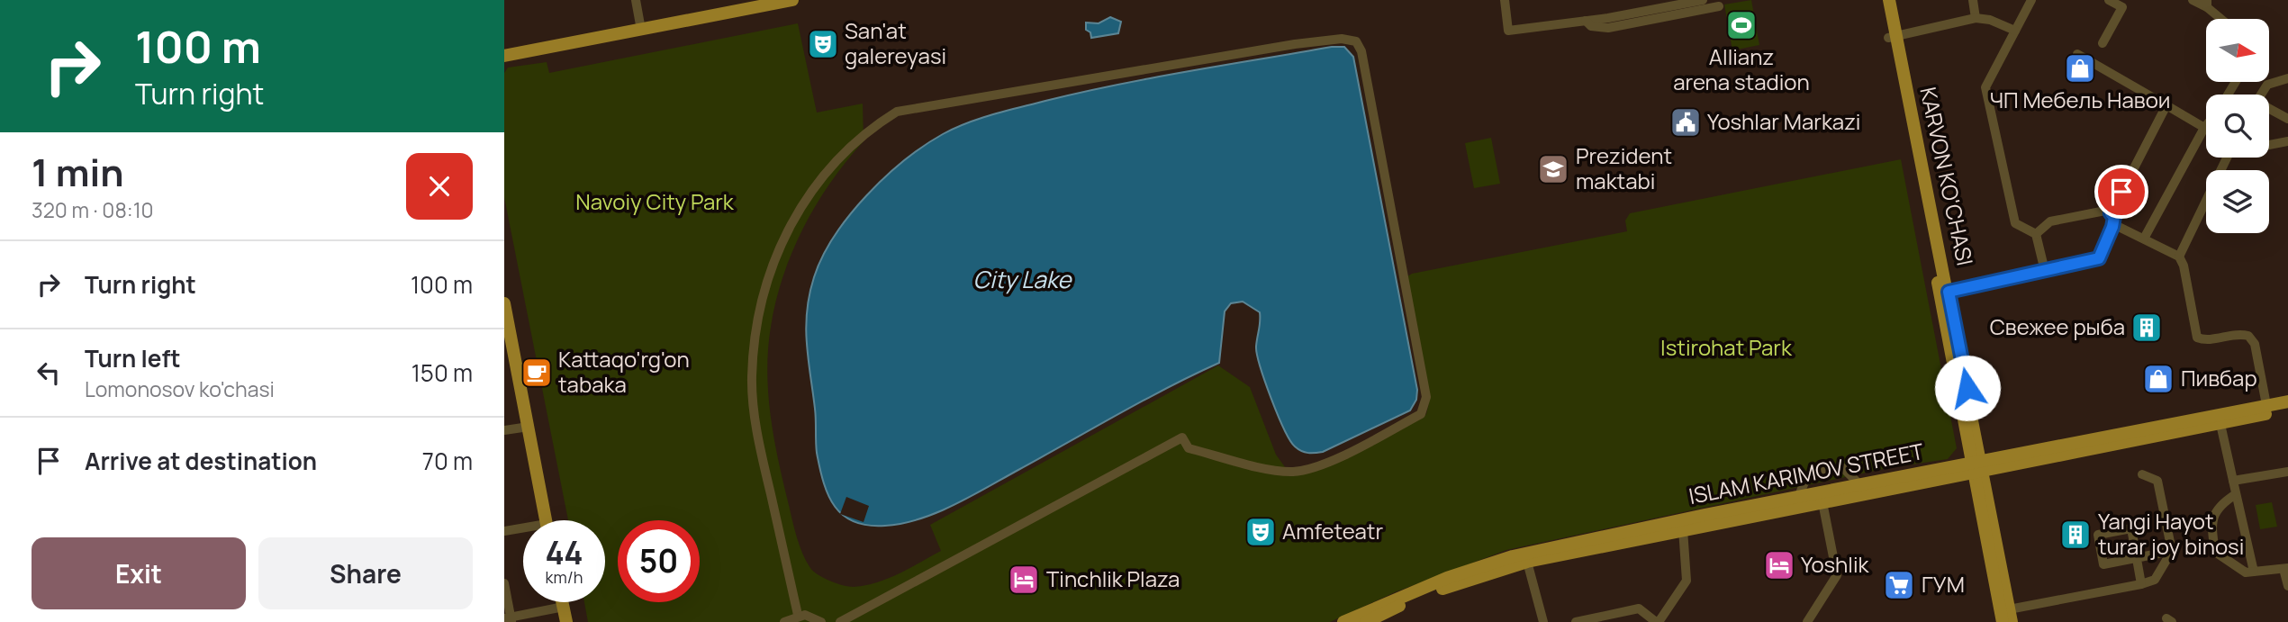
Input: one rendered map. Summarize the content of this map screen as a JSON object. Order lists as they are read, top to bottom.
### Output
{
  "streets": {
    "main road": ["KARVON KO'CHASI", "ISLAM KARIMOV STREET"]
  },
  "crossings": [
    ["KARVON KO'CHASI", "ISLAM KARIMOV STREET"]
  ],
  "water": ["City Lake"],
  "parks": ["Navoiy City Park", "Istirohat Park"],
  "places": {
    "sports": ["Allianz arena stadion"],
    "theatre": ["San'at galereyasi", "Amfeteatr"],
    "shop": ["ЧП Мебель Навои", "Пивбар"],
    "public building": ["Yoshlar Markazi"],
    "school or university": ["Prezident maktabi"],
    "building": ["Свежее рыба", "Yangi Hayot turar joy binosi"],
    "cafe": ["Kattaqo'rg'on tabaka"],
    "hotel": ["Yoshlik", "Tinchlik Plaza"],
    "supermarket": ["ГУМ"]
  },
  "north": "right",
  "page": {
    "turn": ["100 m", "Turn right"],
    "heading": ["1 min", "320 m · 08:10"],
    "list": [
      {
        "name": "Turn right",
        "value": "100 m"
      },
      {
        "name": "Turn left",
        "note": "Lomonosov ko'chasi",
        "value": "150 m"
      },
      {
        "name": "Arrive at destination",
        "value": "70 m"
      }
    ],
    "speed": "44 km/h",
    "limit": "50",
    "buttons": ["Exit", "Share"]
  }
}
